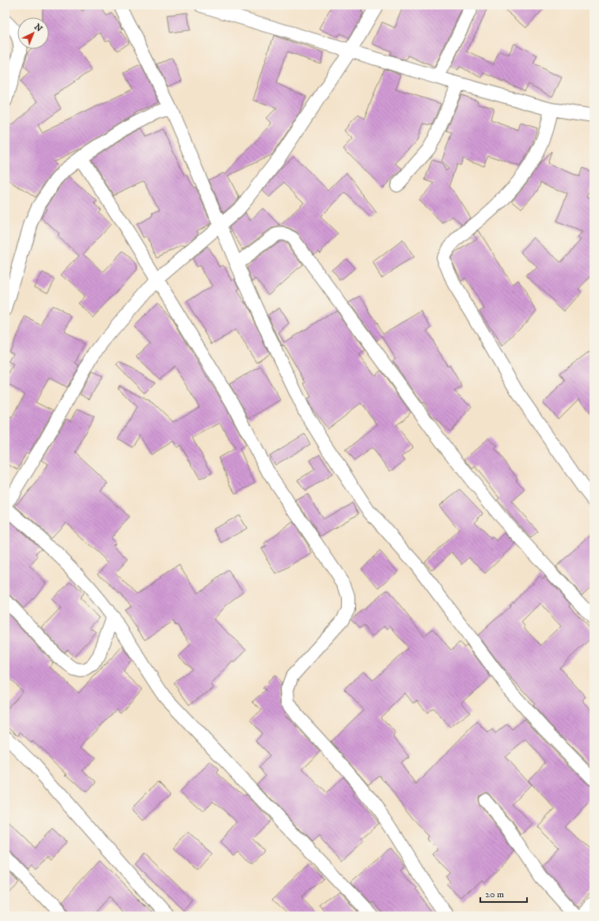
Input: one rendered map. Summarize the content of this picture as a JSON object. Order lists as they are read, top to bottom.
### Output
{
  "scale_bar": "20 m",
  "north": "top right"
}
